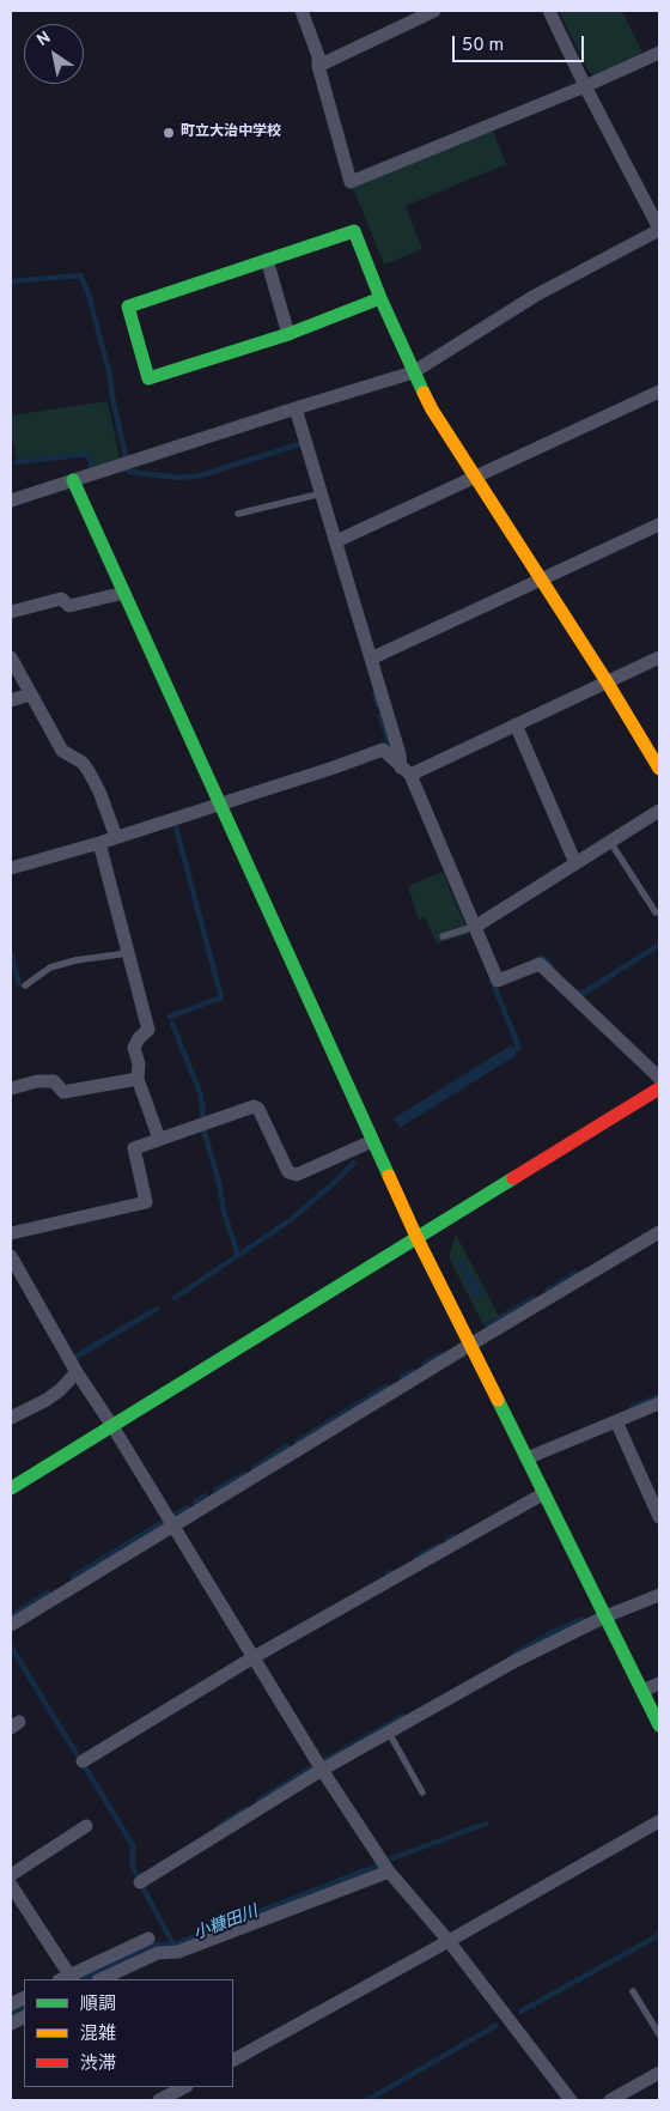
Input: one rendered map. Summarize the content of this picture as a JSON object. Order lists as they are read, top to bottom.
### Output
{
  "water": ["小糠田川"],
  "places": ["町立大治中学校"],
  "legend": ["順調", "混雑", "渋滞"],
  "scale_bar": "50 m",
  "north": "top left"
}
